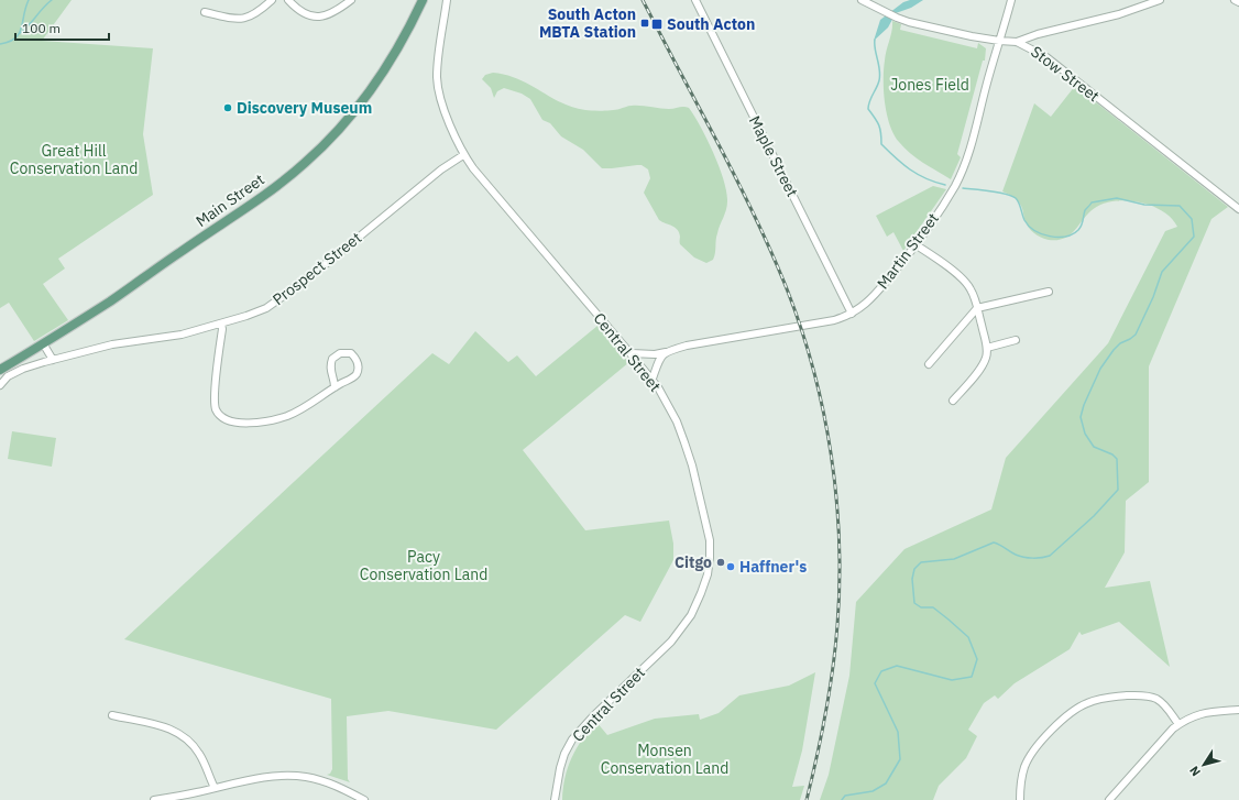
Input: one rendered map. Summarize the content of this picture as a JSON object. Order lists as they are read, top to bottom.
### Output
{
  "streets": {
    "main road": ["Main Street"],
    "street": [
      "Stow Street",
      "Maple Street",
      "Martin Street",
      "Prospect Street",
      "Central Street"
    ]
  },
  "crossings": [
    ["Stow Street", "Martin Street"],
    ["Maple Street", "Martin Street"],
    ["Martin Street", "Central Street"],
    ["Prospect Street", "Central Street"]
  ],
  "parks": [
    "Jones Field",
    "Great Hill Conservation Land",
    "Pacy Conservation Land",
    "Monsen Conservation Land"
  ],
  "places": {
    "transit": ["South Acton MBTA Station", "South Acton"],
    "other": ["Discovery Museum", "Citgo", "Haffner's"]
  },
  "scale_bar": "100 m",
  "north": "bottom left"
}
